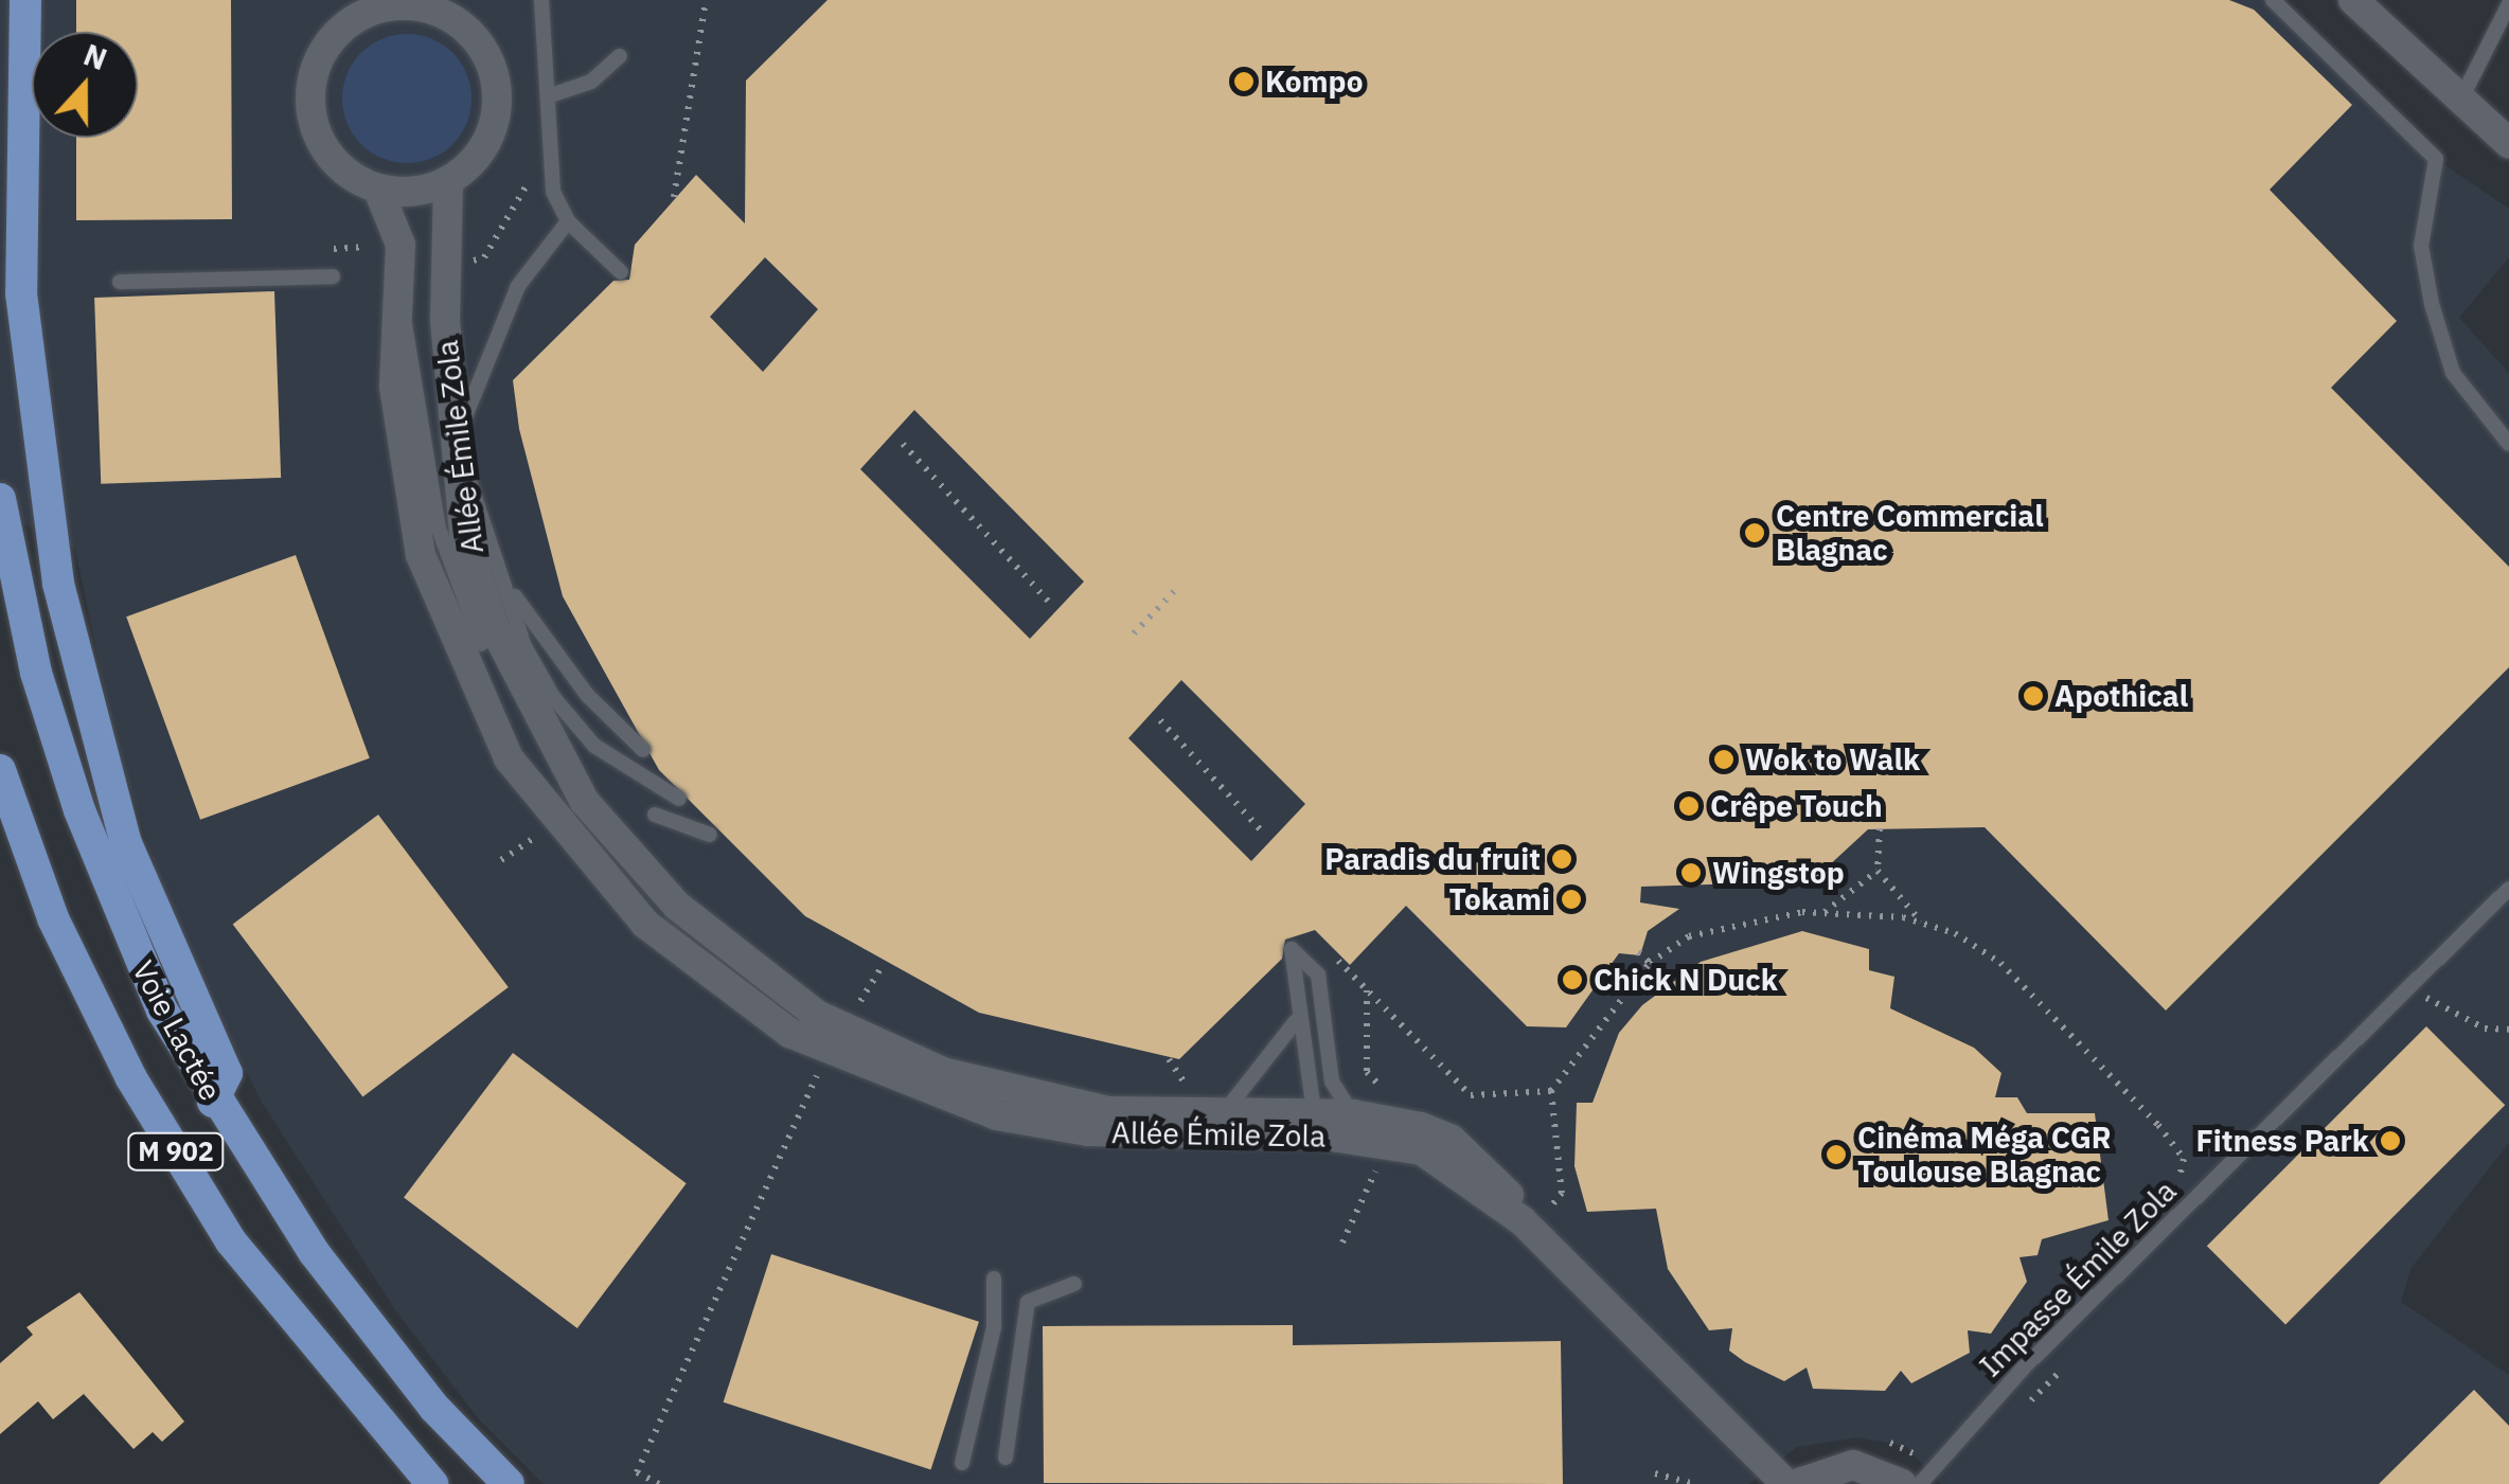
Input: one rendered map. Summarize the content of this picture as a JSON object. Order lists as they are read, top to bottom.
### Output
{
  "streets": {
    "highway": ["Voie Lactée", "M 902"],
    "street": ["Allée Émile Zola"],
    "lane": ["Impasse Émile Zola"]
  },
  "places": [
    "Kompo",
    "Centre Commercial Blagnac",
    "Apothical",
    "Wok to Walk",
    "Crêpe Touch",
    "Paradis du fruit",
    "Wingstop",
    "Tokami",
    "Chick N Duck",
    "Fitness Park",
    "Cinéma Méga CGR Toulouse Blagnac"
  ],
  "north": "top"
}
